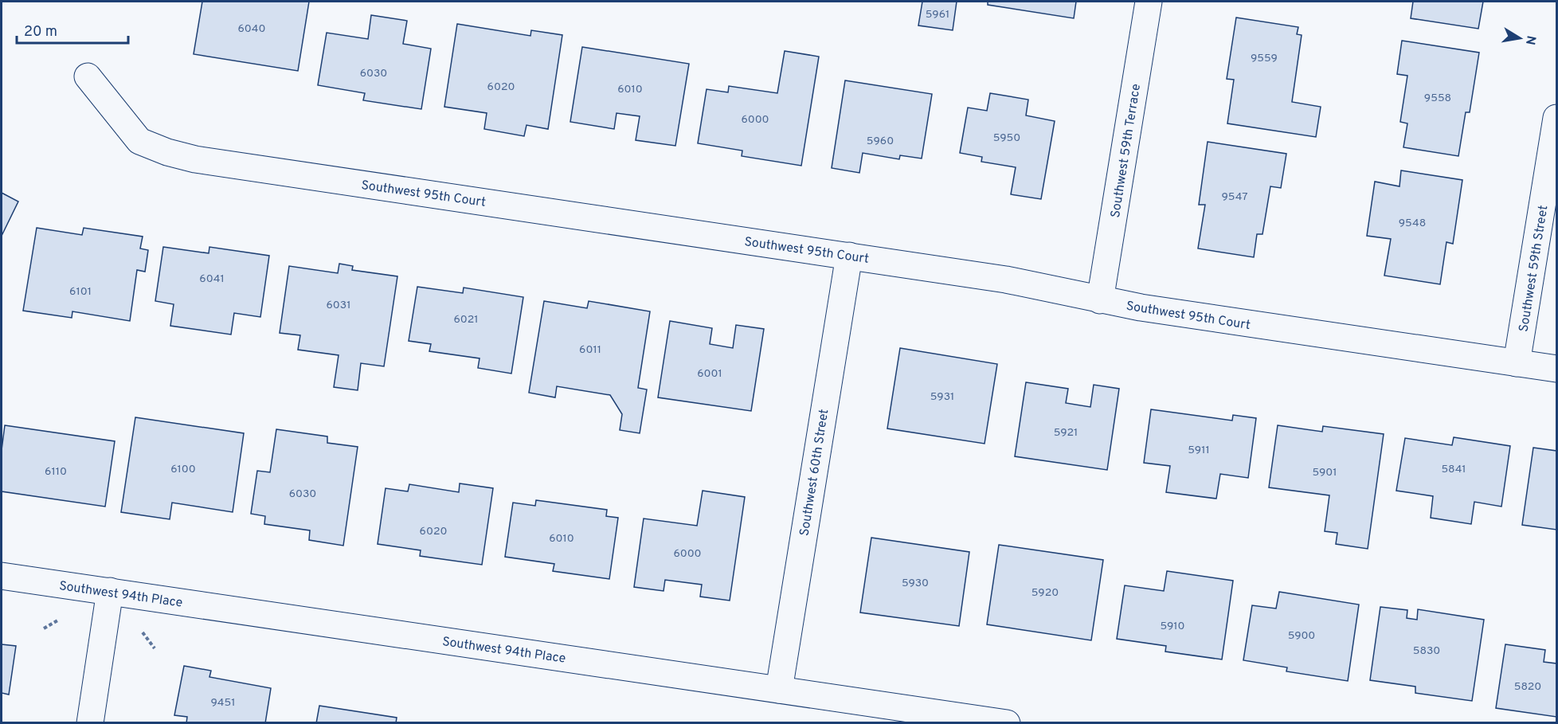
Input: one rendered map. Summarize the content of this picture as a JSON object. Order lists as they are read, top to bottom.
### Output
{
  "streets": {
    "street": [
      "Southwest 59th Terrace",
      "Southwest 95th Court",
      "Southwest 59th Street",
      "Southwest 60th Street",
      "Southwest 94th Place"
    ]
  },
  "crossings": [
    ["Southwest 59th Terrace", "Southwest 95th Court"],
    ["Southwest 95th Court", "Southwest 59th Street"],
    ["Southwest 95th Court", "Southwest 60th Street"],
    ["Southwest 60th Street", "Southwest 94th Place"]
  ],
  "house_numbers": [
    "5961",
    "6040",
    "9559",
    "6030",
    "6020",
    "6010",
    "9558",
    "6000",
    "5950",
    "5960",
    "9547",
    "9548",
    "6041",
    "6101",
    "6031",
    "6021",
    "6011",
    "6001",
    "5931",
    "5921",
    "5911",
    "6100",
    "5841",
    "6110",
    "5901",
    "6030",
    "6020",
    "6010",
    "6000",
    "5930",
    "5920",
    "5910",
    "5900",
    "5830",
    "5820",
    "9451"
  ],
  "scale_bar": "20 m",
  "north": "right"
}
